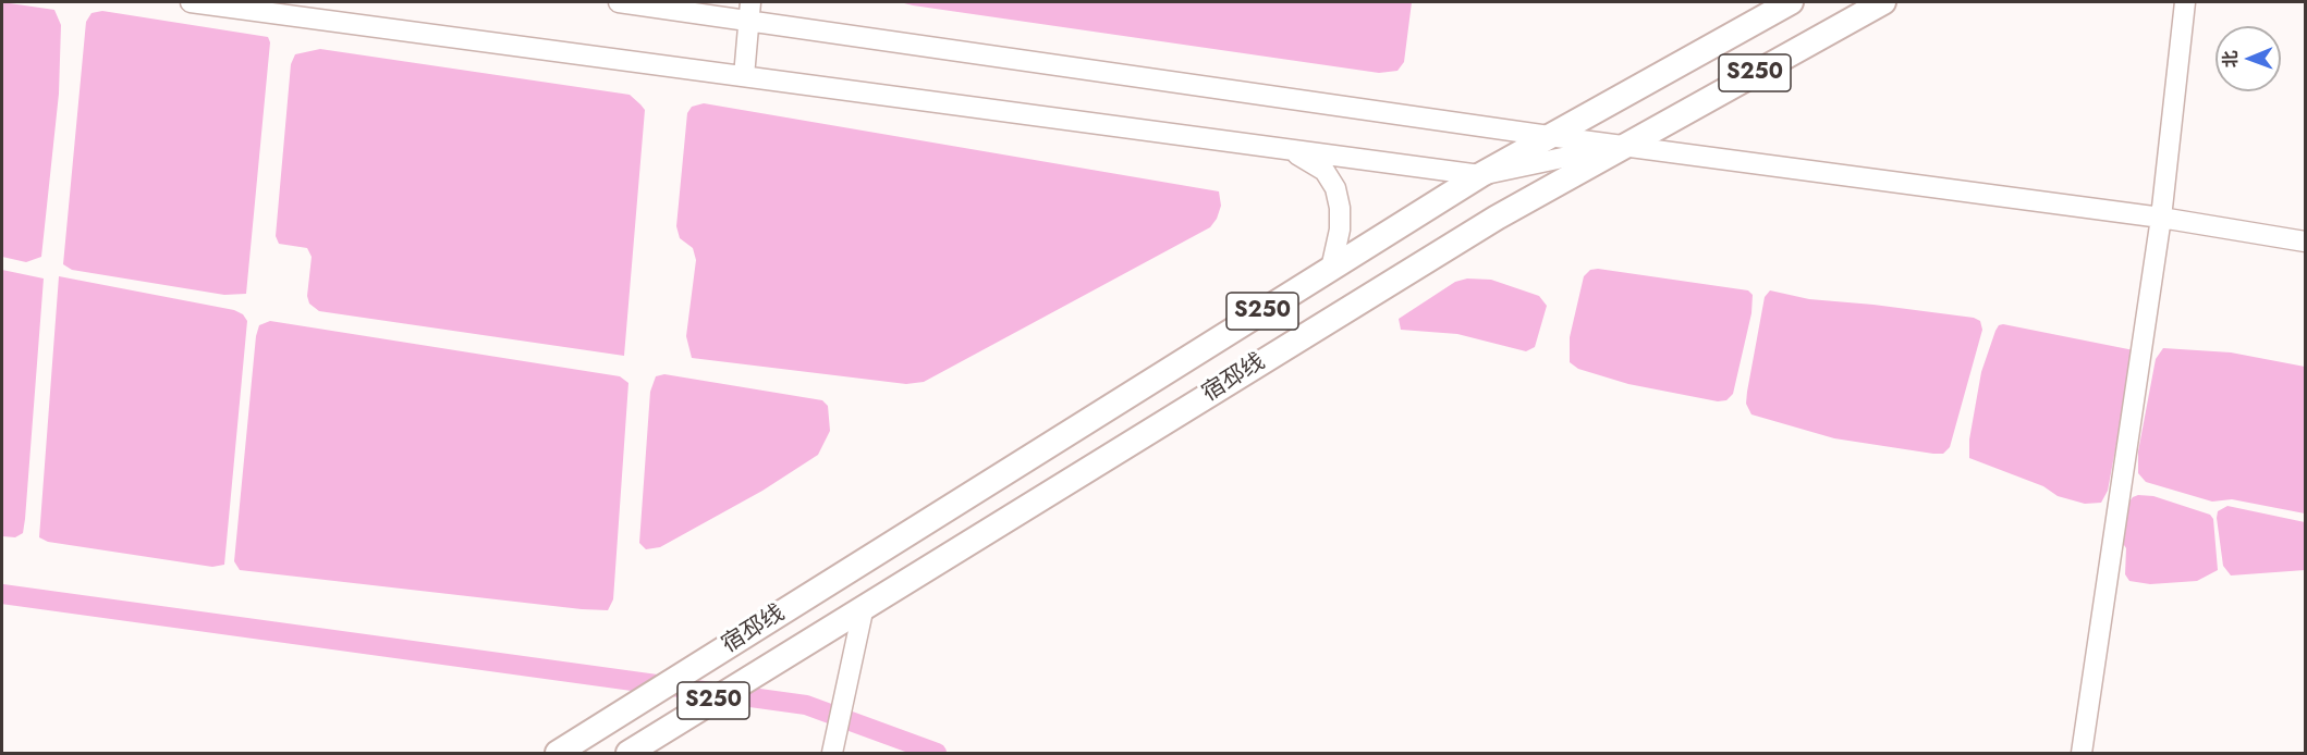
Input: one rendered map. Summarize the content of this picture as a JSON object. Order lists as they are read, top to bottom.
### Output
{
  "streets": {
    "main road": ["S250", "宿邳线"]
  },
  "north": "left"
}
